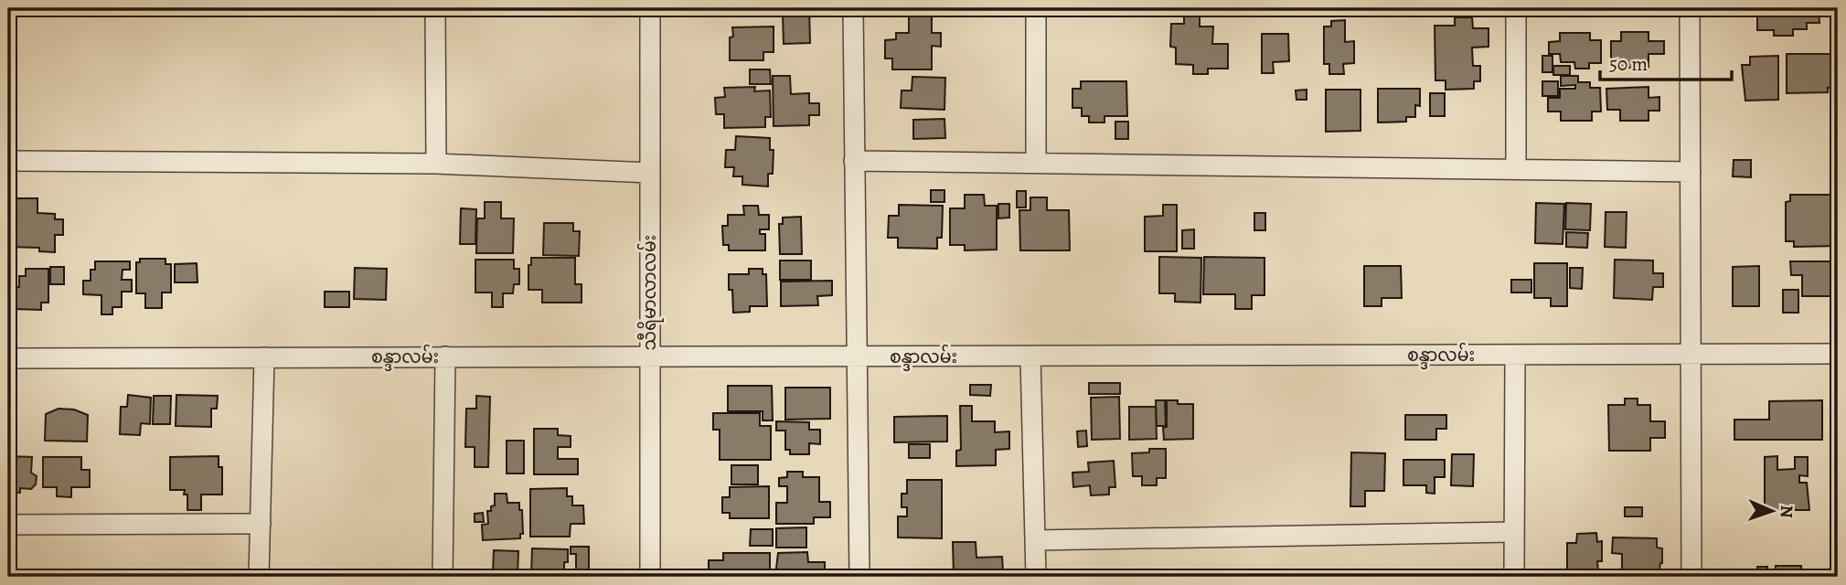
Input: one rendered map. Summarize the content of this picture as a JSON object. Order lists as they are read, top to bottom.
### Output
{
  "streets": {
    "street": ["သီရိမာလာလမ်း", "စန္ဒာလမ်း"]
  },
  "crossings": [
    ["သီရိမာလာလမ်း", "စန္ဒာလမ်း"]
  ],
  "scale_bar": "50 m",
  "north": "right"
}
